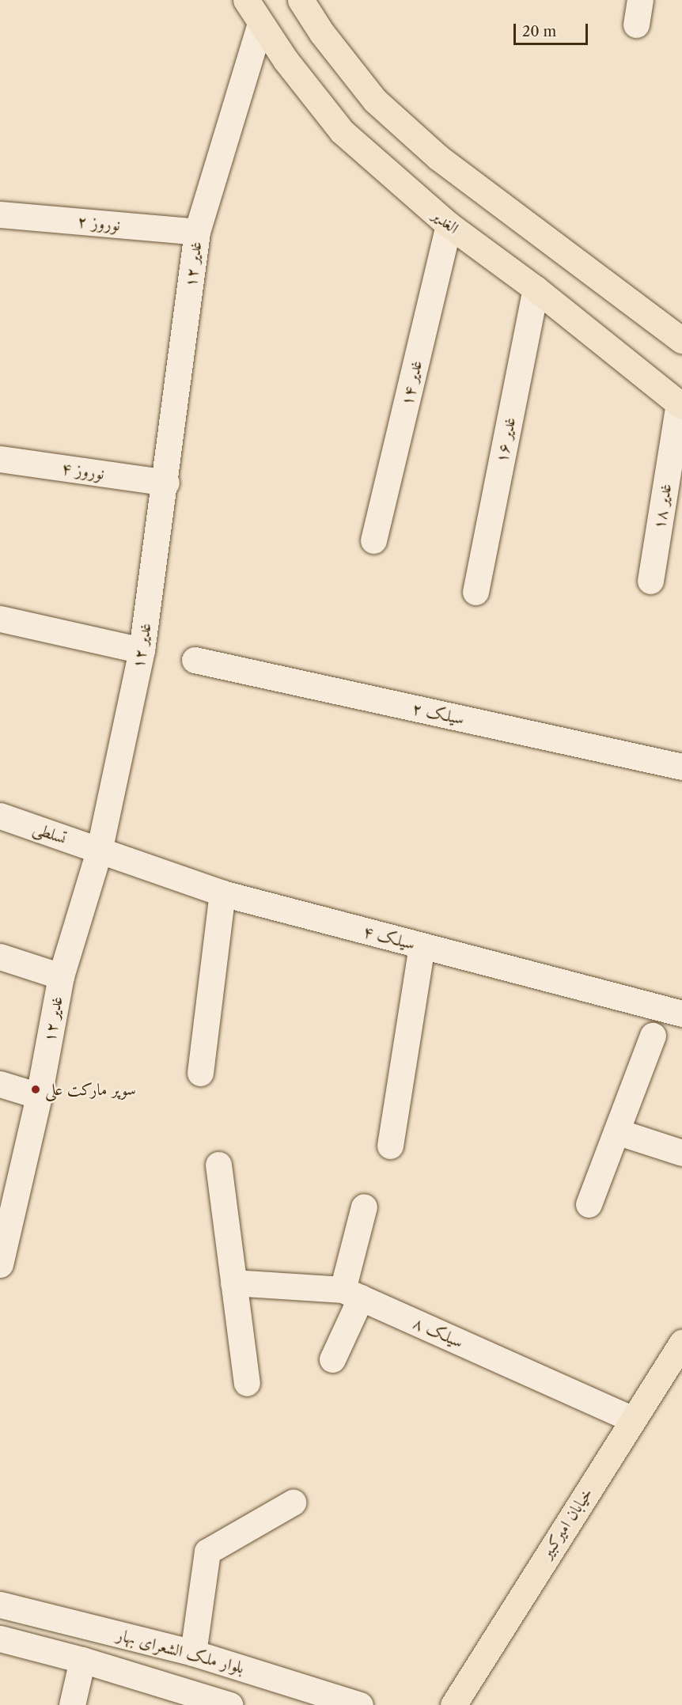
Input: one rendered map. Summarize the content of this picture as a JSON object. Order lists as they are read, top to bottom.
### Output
{
  "streets": {
    "main road": ["الغدیر", "خیابان امیرکبیر"],
    "street": [
      "نوروز ۲",
      "غدیر ۱۲",
      "غدیر ۱۴",
      "غدیر ۱۶",
      "نوروز ۴",
      "غدیر ۱۸",
      "سیلک ۲",
      "تسلطی",
      "سیلک ۴",
      "سیلک ۸",
      "بلوار ملک الشعرای بهار"
    ]
  },
  "crossings": [
    ["الغدیر", "غدیر ۱۲"],
    ["الغدیر", "غدیر ۱۴"],
    ["الغدیر", "غدیر ۱۶"],
    ["الغدیر", "غدیر ۱۸"],
    ["نوروز ۲", "غدیر ۱۲"],
    ["غدیر ۱۲", "نوروز ۴"],
    ["غدیر ۱۲", "تسلطی"],
    ["غدیر ۱۲", "سیلک ۴"],
    ["تسلطی", "سیلک ۴"],
    ["سیلک ۸", "خیابان امیرکبیر"]
  ],
  "places": ["سوپر مارکت علی"],
  "scale_bar": "20 m"
}
